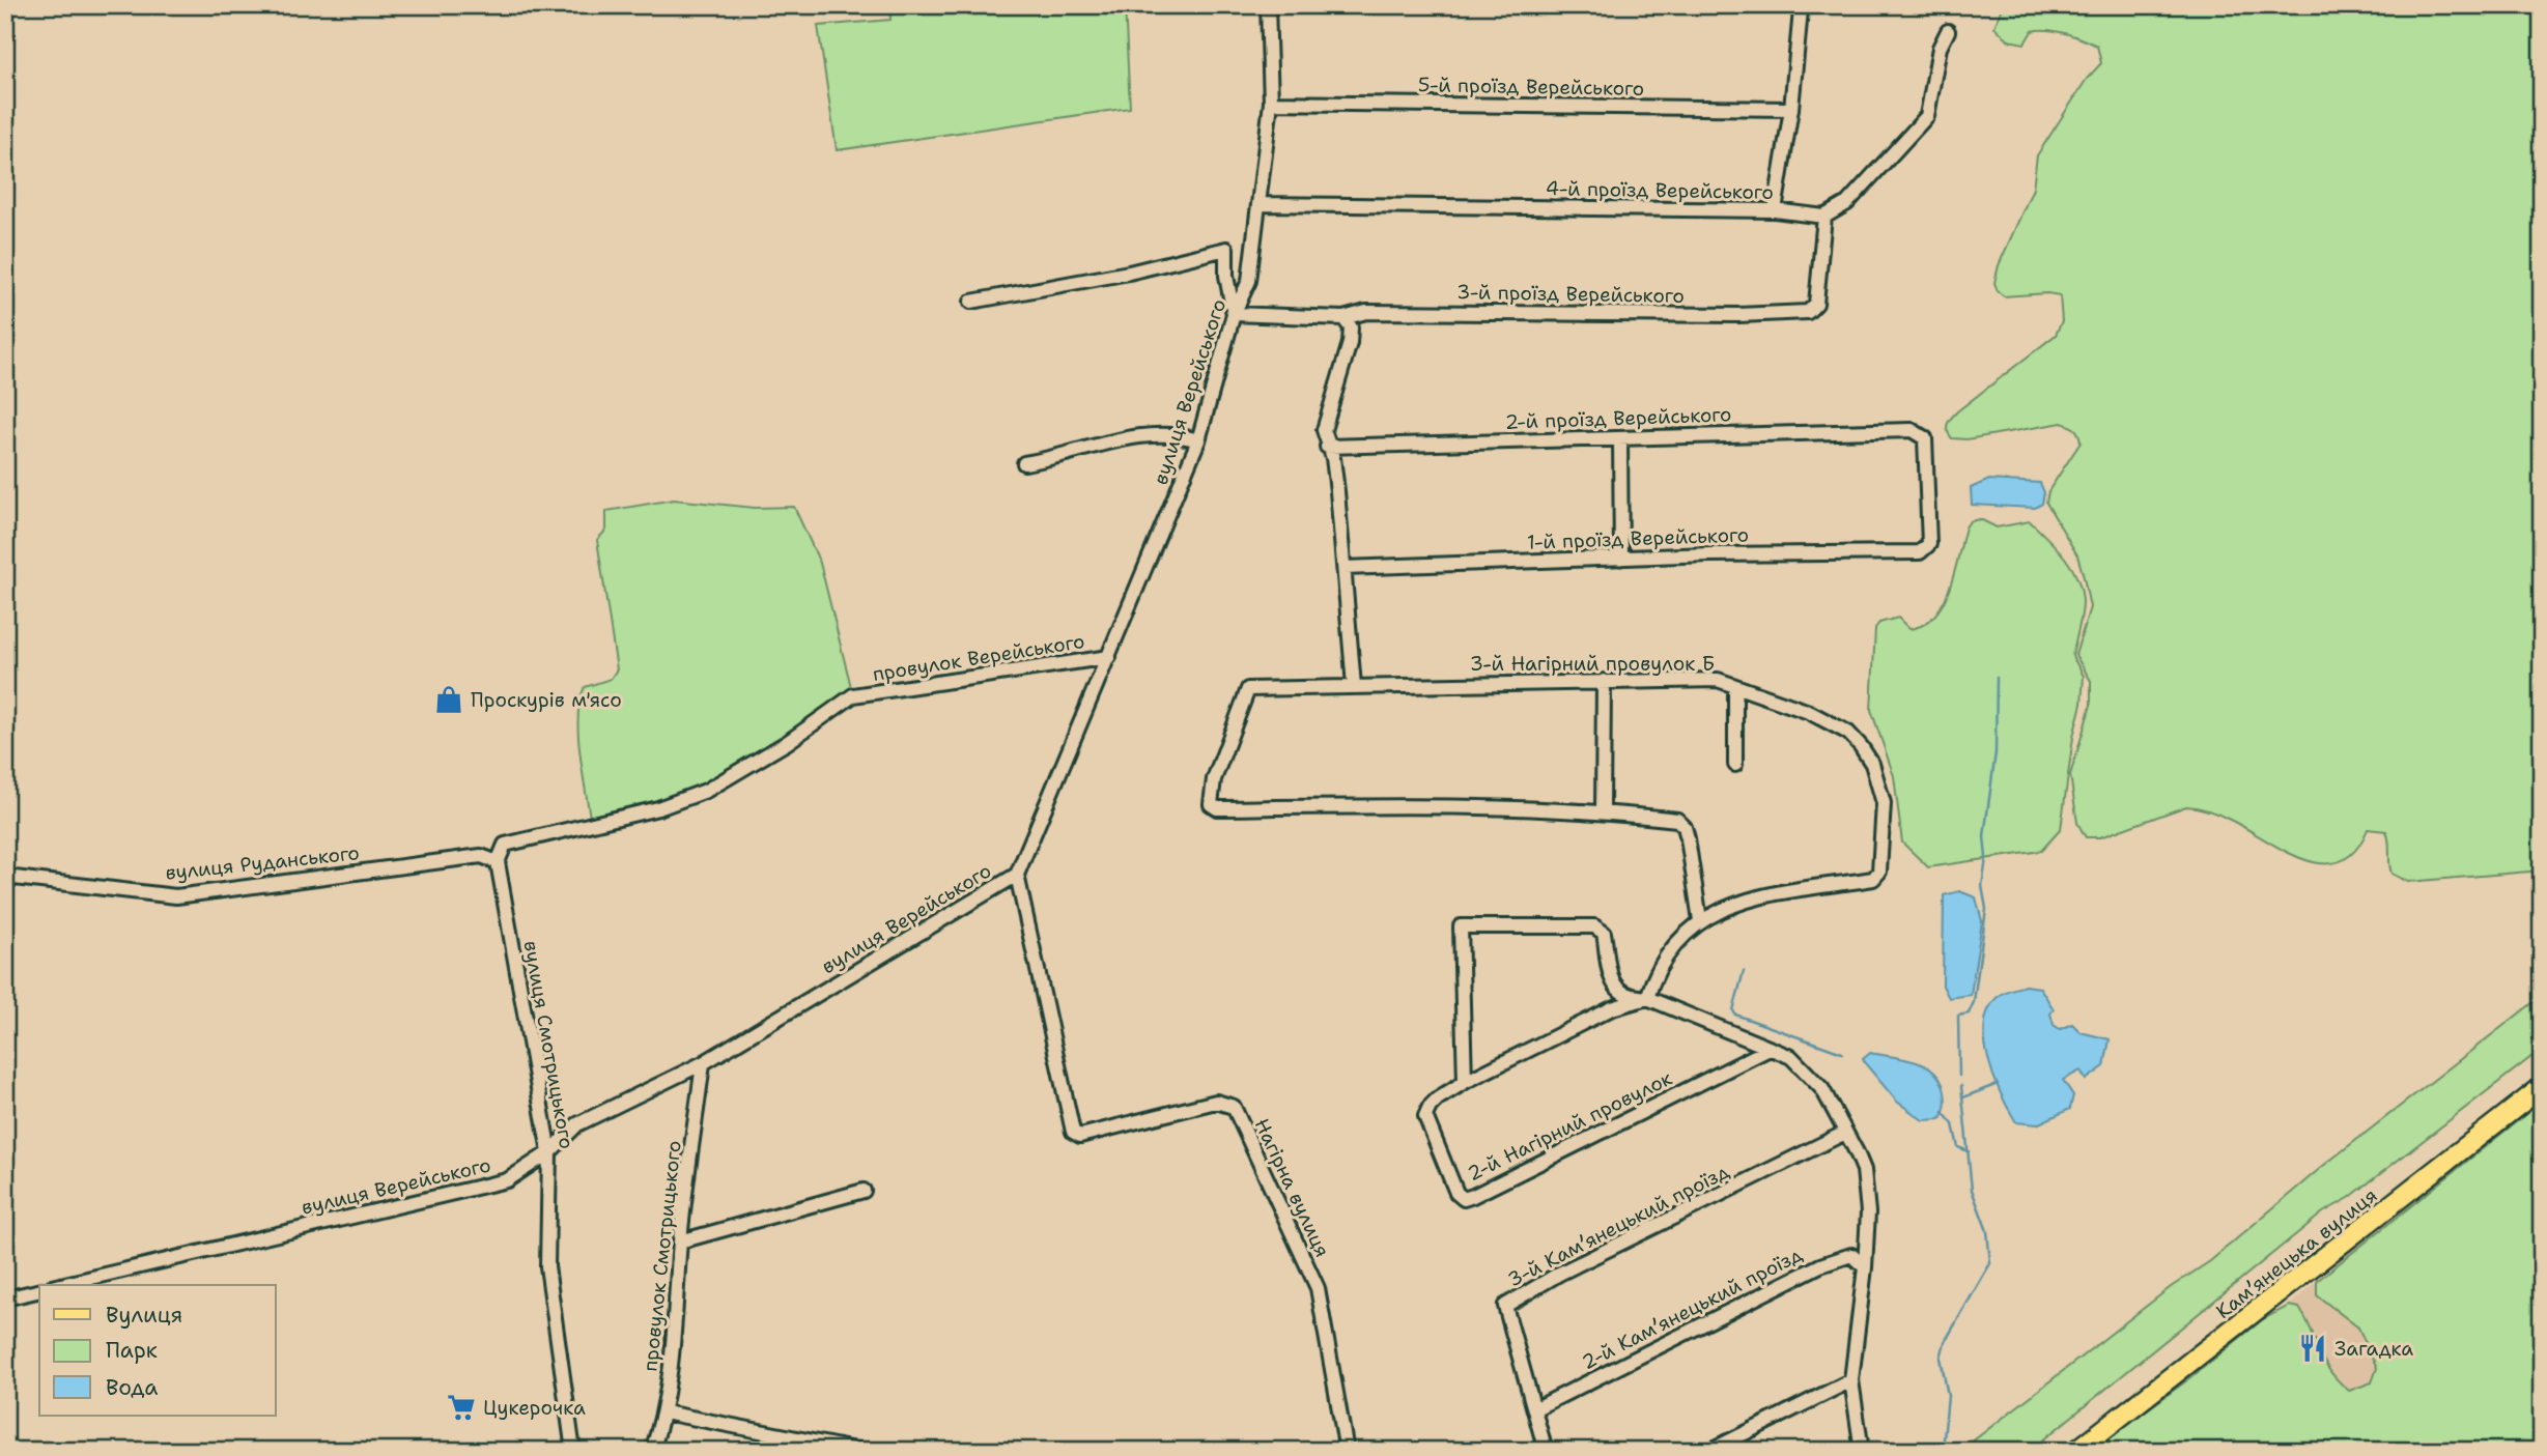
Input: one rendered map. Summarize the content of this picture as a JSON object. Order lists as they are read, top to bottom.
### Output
{
  "streets": {
    "main road": ["Камʼянецька вулиця"],
    "street": [
      "5-й проїзд Верейського",
      "4-й проїзд Верейського",
      "3-й проїзд Верейського",
      "вулиця Верейського",
      "2-й проїзд Верейського",
      "1-й проїзд Верейського",
      "провулок Верейського",
      "3-й Нагірний провулок Б",
      "вулиця Руданського",
      "вулиця Смотрицького",
      "2-й Нагірний провулок",
      "Нагірна вулиця",
      "3-й Камʼянецький проїзд",
      "провулок Смотрицького",
      "2-й Камʼянецький проїзд"
    ]
  },
  "crossings": [
    ["5-й проїзд Верейського", "вулиця Верейського"],
    ["4-й проїзд Верейського", "3-й проїзд Верейського"],
    ["4-й проїзд Верейського", "вулиця Верейського"],
    ["3-й проїзд Верейського", "вулиця Верейського"],
    ["вулиця Верейського", "провулок Верейського"],
    ["вулиця Верейського", "вулиця Смотрицького"],
    ["вулиця Верейського", "Нагірна вулиця"],
    ["вулиця Верейського", "провулок Смотрицького"],
    ["2-й проїзд Верейського", "1-й проїзд Верейського"],
    ["провулок Верейського", "вулиця Руданського"],
    ["провулок Верейського", "вулиця Смотрицького"],
    ["вулиця Руданського", "вулиця Смотрицького"],
    ["3-й Камʼянецький проїзд", "2-й Камʼянецький проїзд"]
  ],
  "places": {
    "shop": ["Проскурів м'ясо"],
    "restaurant": ["Загадка"],
    "supermarket": ["Цукерочка"]
  },
  "legend": ["Вулиця", "Парк", "Вода"]
}
